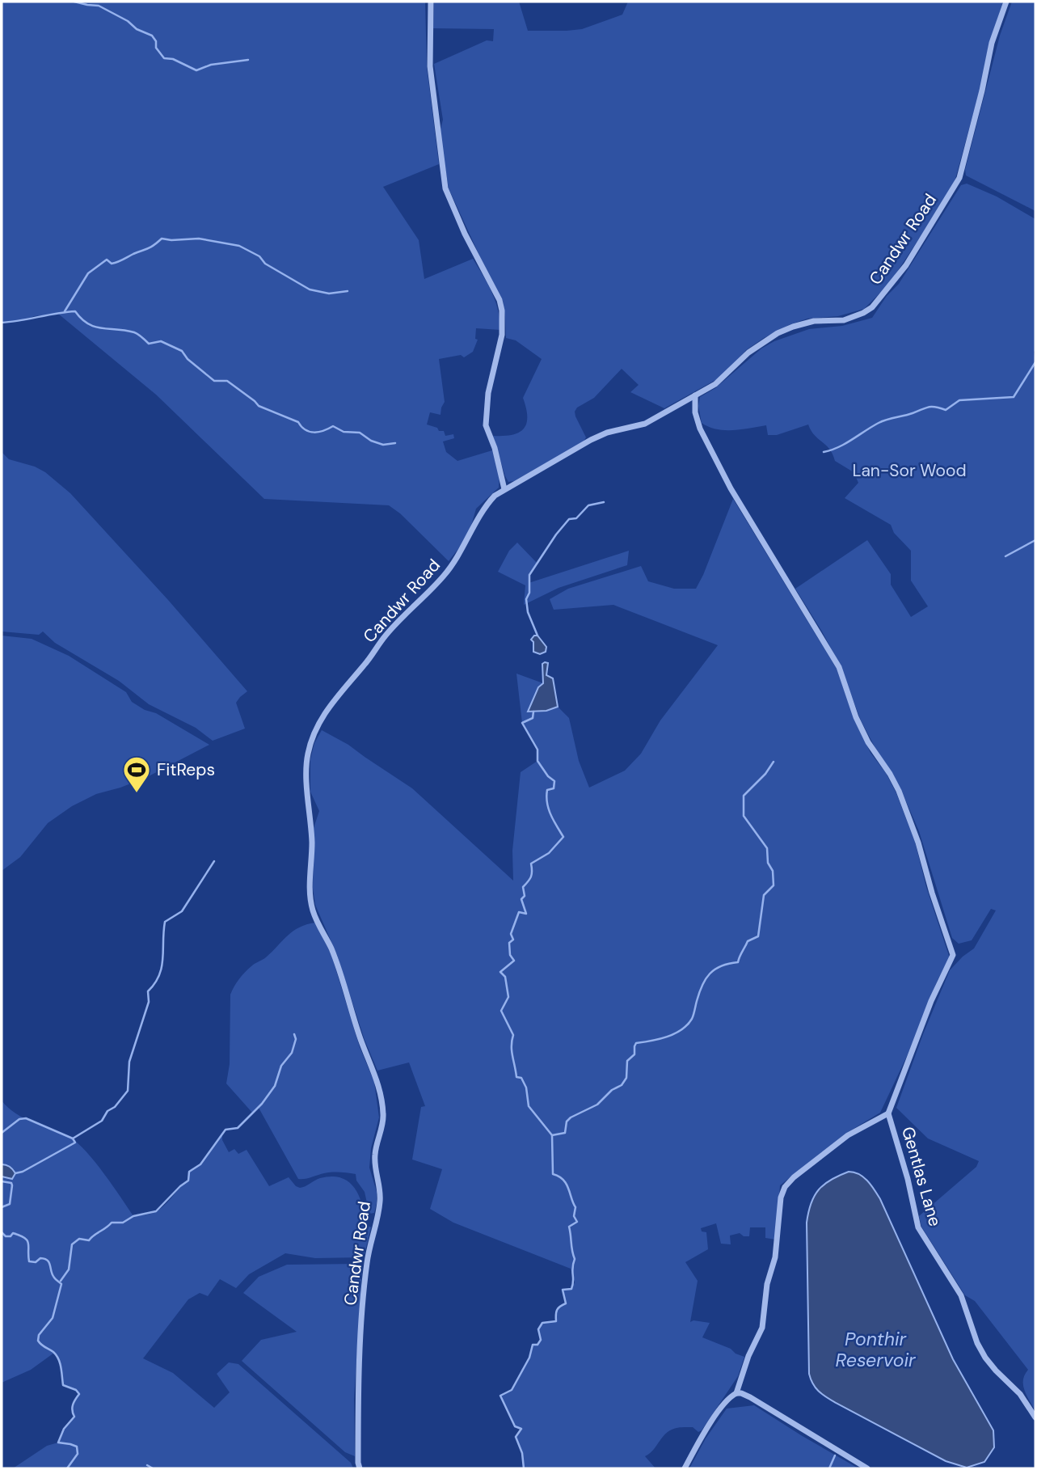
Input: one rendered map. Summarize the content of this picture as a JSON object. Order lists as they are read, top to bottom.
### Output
{
  "streets": {
    "street": ["Candwr Road", "Gentlas Lane"]
  },
  "water": ["Ponthir Reservoir"],
  "parks": ["Lan-Sor Wood"],
  "places": {
    "sports": ["FitReps"]
  }
}
